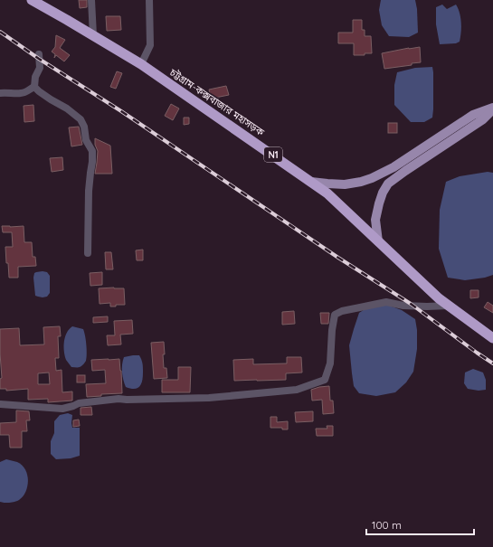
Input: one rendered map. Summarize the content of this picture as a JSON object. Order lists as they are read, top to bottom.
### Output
{
  "streets": {
    "highway": ["চট্টগ্রাম-কক্সবাজার মহাসড়ক", "N1"]
  },
  "scale_bar": "100 m"
}
